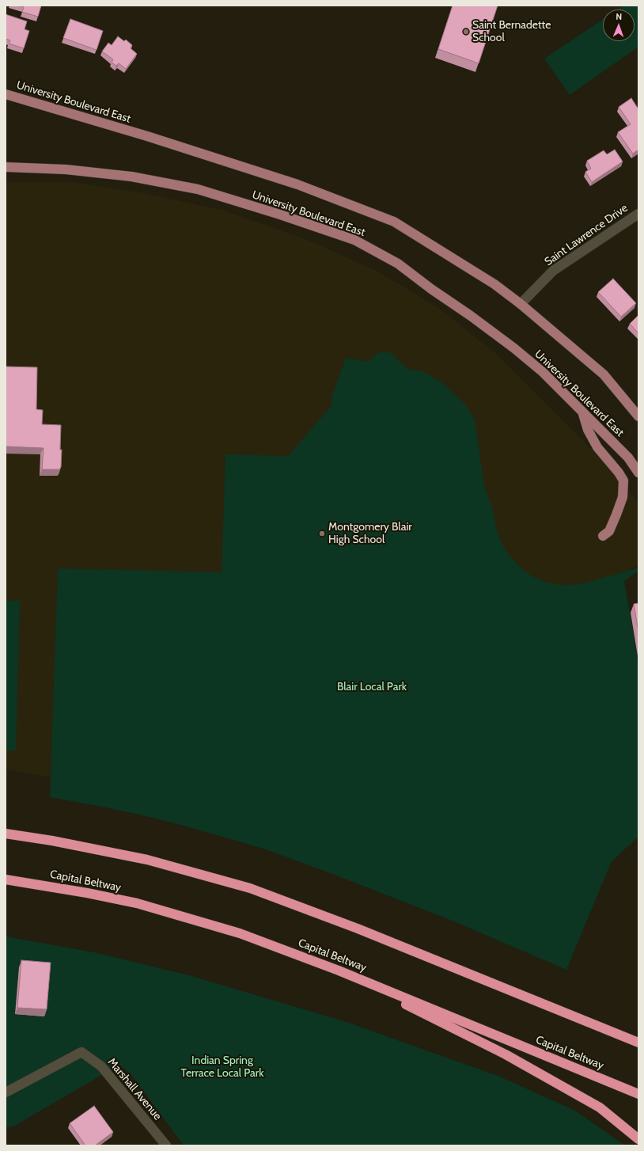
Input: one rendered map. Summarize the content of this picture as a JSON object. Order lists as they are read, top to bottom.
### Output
{
  "streets": {
    "highway": ["Capital Beltway"],
    "main road": ["University Boulevard East"],
    "street": ["Saint Lawrence Drive", "Marshall Avenue"]
  },
  "crossings": [
    ["University Boulevard East", "Saint Lawrence Drive"]
  ],
  "parks": ["Blair Local Park", "Indian Spring Terrace Local Park"],
  "places": ["Saint Bernadette School", "Montgomery Blair High School"],
  "north": "top"
}
